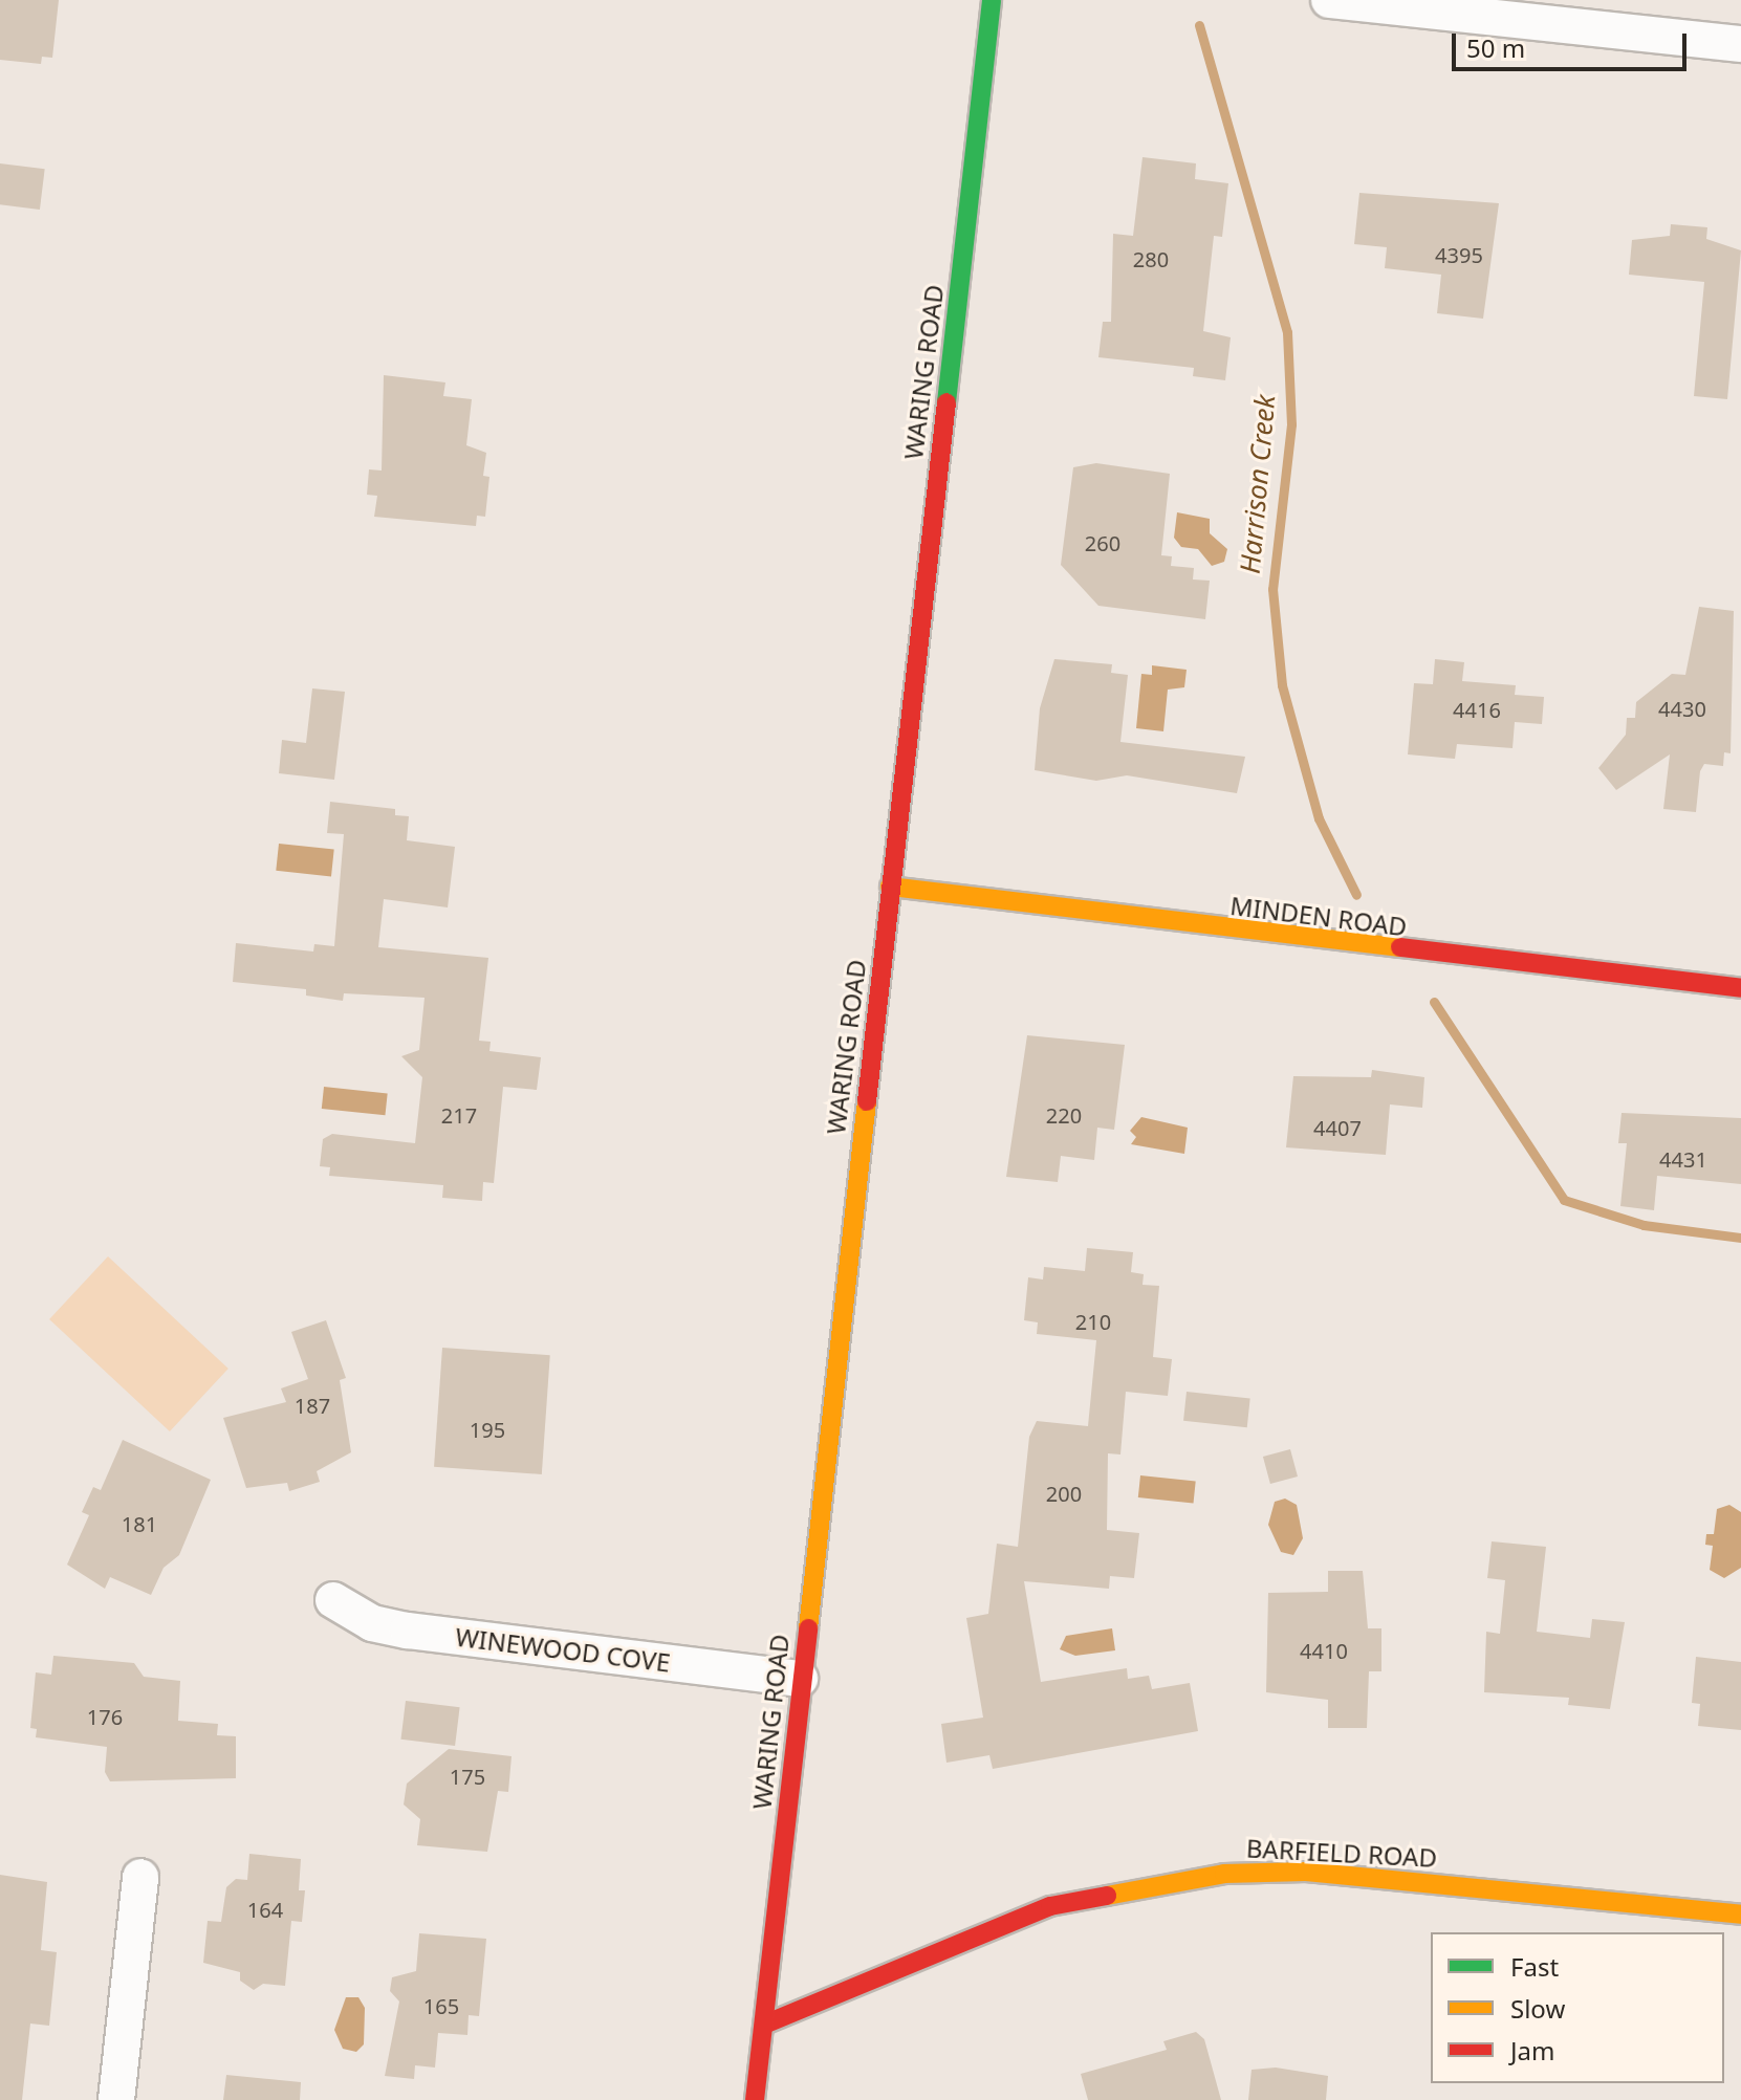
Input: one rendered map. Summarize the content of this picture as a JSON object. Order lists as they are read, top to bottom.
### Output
{
  "streets": {
    "main road": ["WARING ROAD", "MINDEN ROAD", "BARFIELD ROAD"],
    "street": ["WINEWOOD COVE"]
  },
  "crossings": [
    ["WARING ROAD", "MINDEN ROAD"],
    ["WARING ROAD", "WINEWOOD COVE"],
    ["WARING ROAD", "BARFIELD ROAD"]
  ],
  "water": ["Harrison Creek"],
  "house_numbers": [
    "4395",
    "280",
    "260",
    "4430",
    "4416",
    "217",
    "220",
    "4407",
    "4431",
    "210",
    "187",
    "195",
    "200",
    "181",
    "4410",
    "176",
    "175",
    "164",
    "165"
  ],
  "legend": ["Fast", "Slow", "Jam"],
  "scale_bar": "50 m"
}
